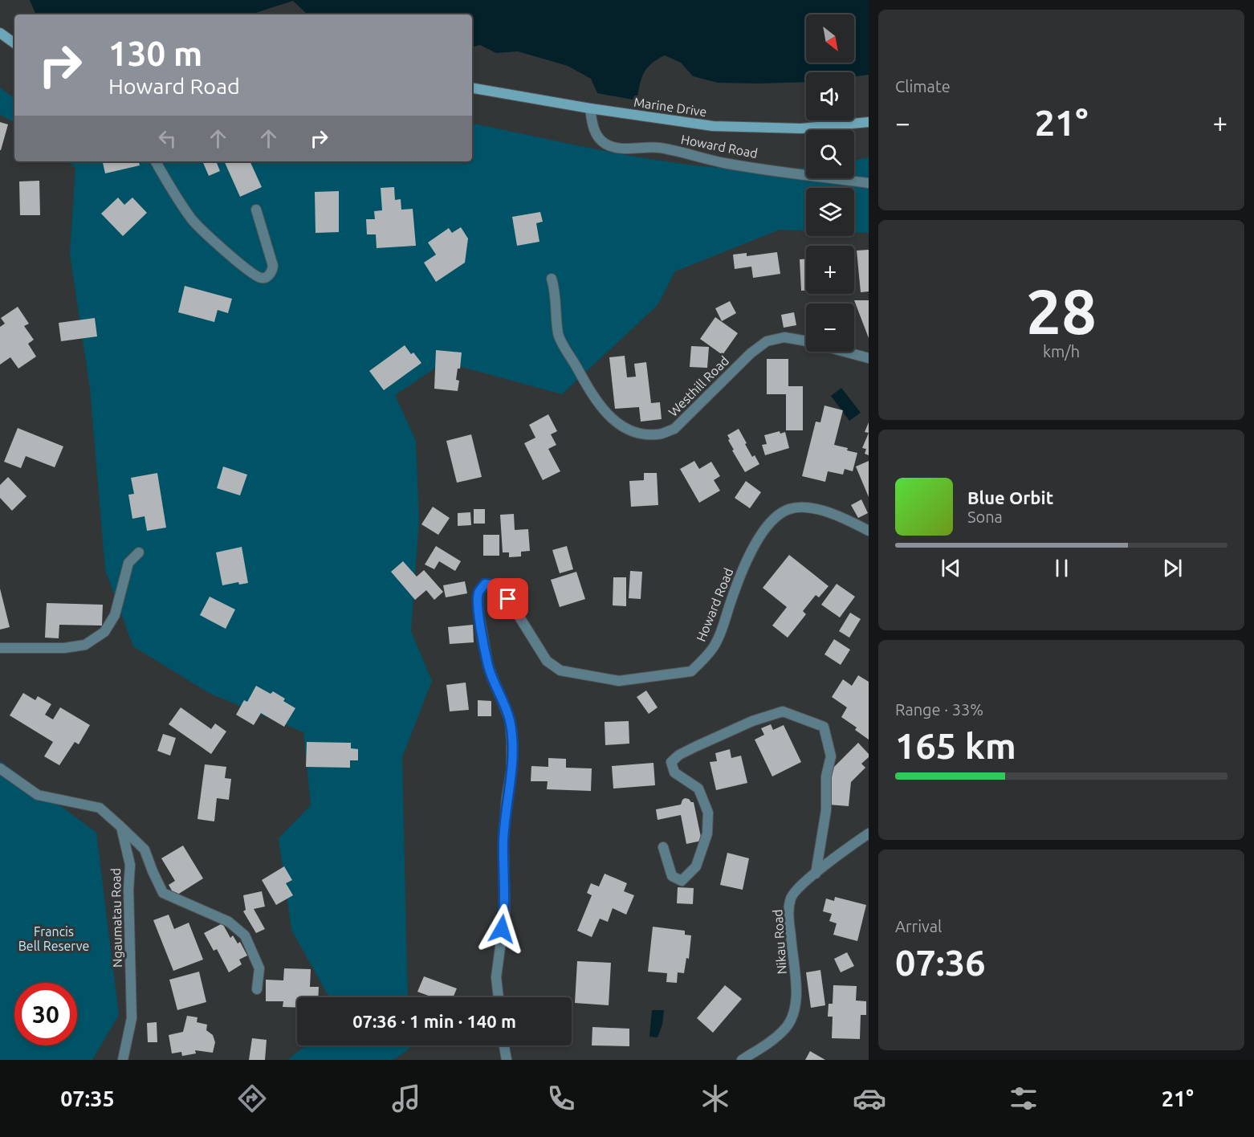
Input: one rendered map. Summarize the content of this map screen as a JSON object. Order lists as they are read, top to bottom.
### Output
{
  "streets": {
    "main road": ["Marine Drive"],
    "street": [
      "Howard Road",
      "Westhill Road",
      "Ngaumatau Road",
      "Nikau Road"
    ]
  },
  "crossings": [
    ["Marine Drive", "Howard Road"]
  ],
  "parks": ["Francis Bell Reserve"],
  "north": "bottom right",
  "page": {
    "tile": [
      "Climate",
      ["28", "km/h"],
      ["Range · 33%", "165 km"],
      ["Arrival", "07:36"]
    ],
    "map_buttons": ["+", "−"],
    "turn": ["130 m", "Howard Road"],
    "heat": ["−", "21°", "+"],
    "song": ["Blue Orbit", "Sona"],
    "limit": "30",
    "trip": "07:36 · 1 min · 140 m",
    "tabs": ["07:35", "21°"]
  }
}
